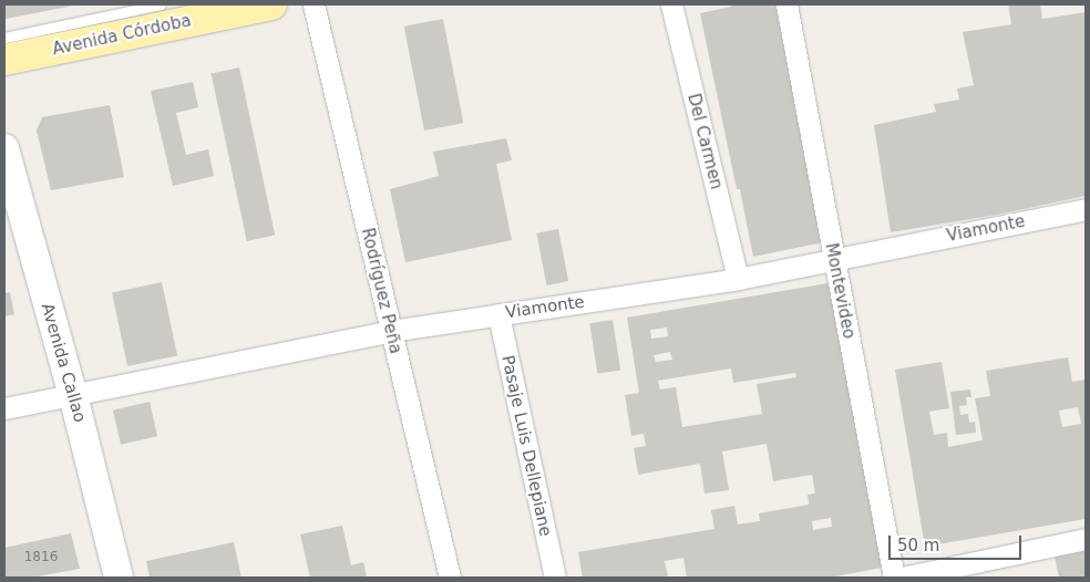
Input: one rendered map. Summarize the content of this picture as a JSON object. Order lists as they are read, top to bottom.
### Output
{
  "streets": {
    "main road": ["Avenida Córdoba", "Avenida Callao"],
    "street": [
      "Del Carmen",
      "Viamonte",
      "Rodríguez Peña",
      "Montevideo",
      "Pasaje Luis Dellepiane"
    ]
  },
  "crossings": [
    ["Del Carmen", "Viamonte"],
    ["Viamonte", "Rodríguez Peña"],
    ["Viamonte", "Montevideo"],
    ["Viamonte", "Avenida Callao"],
    ["Viamonte", "Pasaje Luis Dellepiane"]
  ],
  "house_numbers": ["1816"],
  "scale_bar": "50 m"
}
